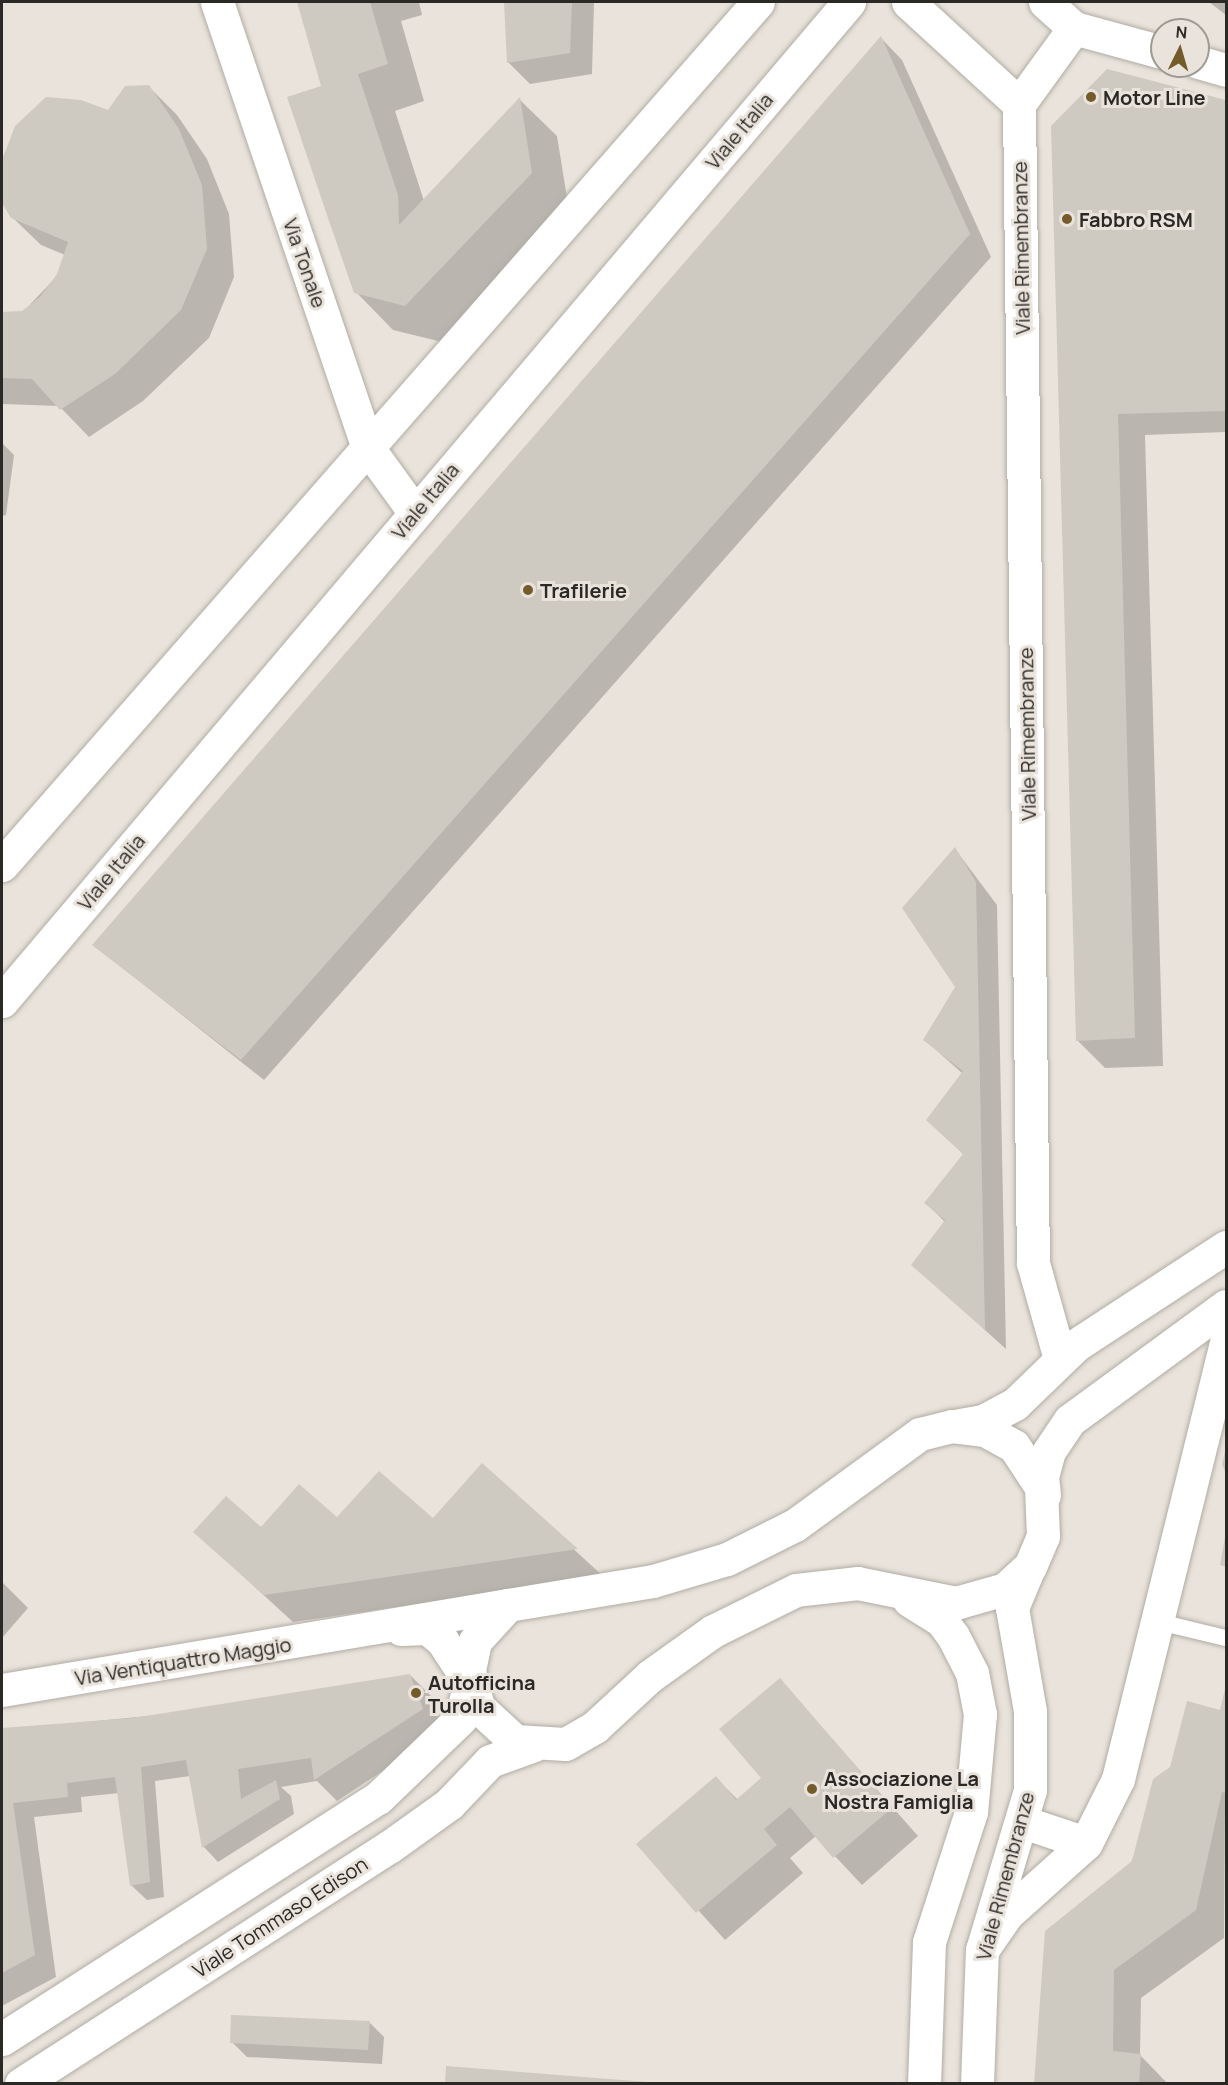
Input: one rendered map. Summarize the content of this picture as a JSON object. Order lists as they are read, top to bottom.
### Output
{
  "streets": {
    "street": [
      "Viale Italia",
      "Viale Rimembranze",
      "Via Tonale",
      "Via Ventiquattro Maggio",
      "Viale Tommaso Edison"
    ]
  },
  "crossings": [
    ["Viale Italia", "Via Tonale"],
    ["Viale Rimembranze", "Via Ventiquattro Maggio"]
  ],
  "places": [
    "Motor Line",
    "Fabbro RSM",
    "Trafilerie",
    "Autofficina Turolla",
    "Associazione La Nostra Famiglia"
  ],
  "north": "top"
}
